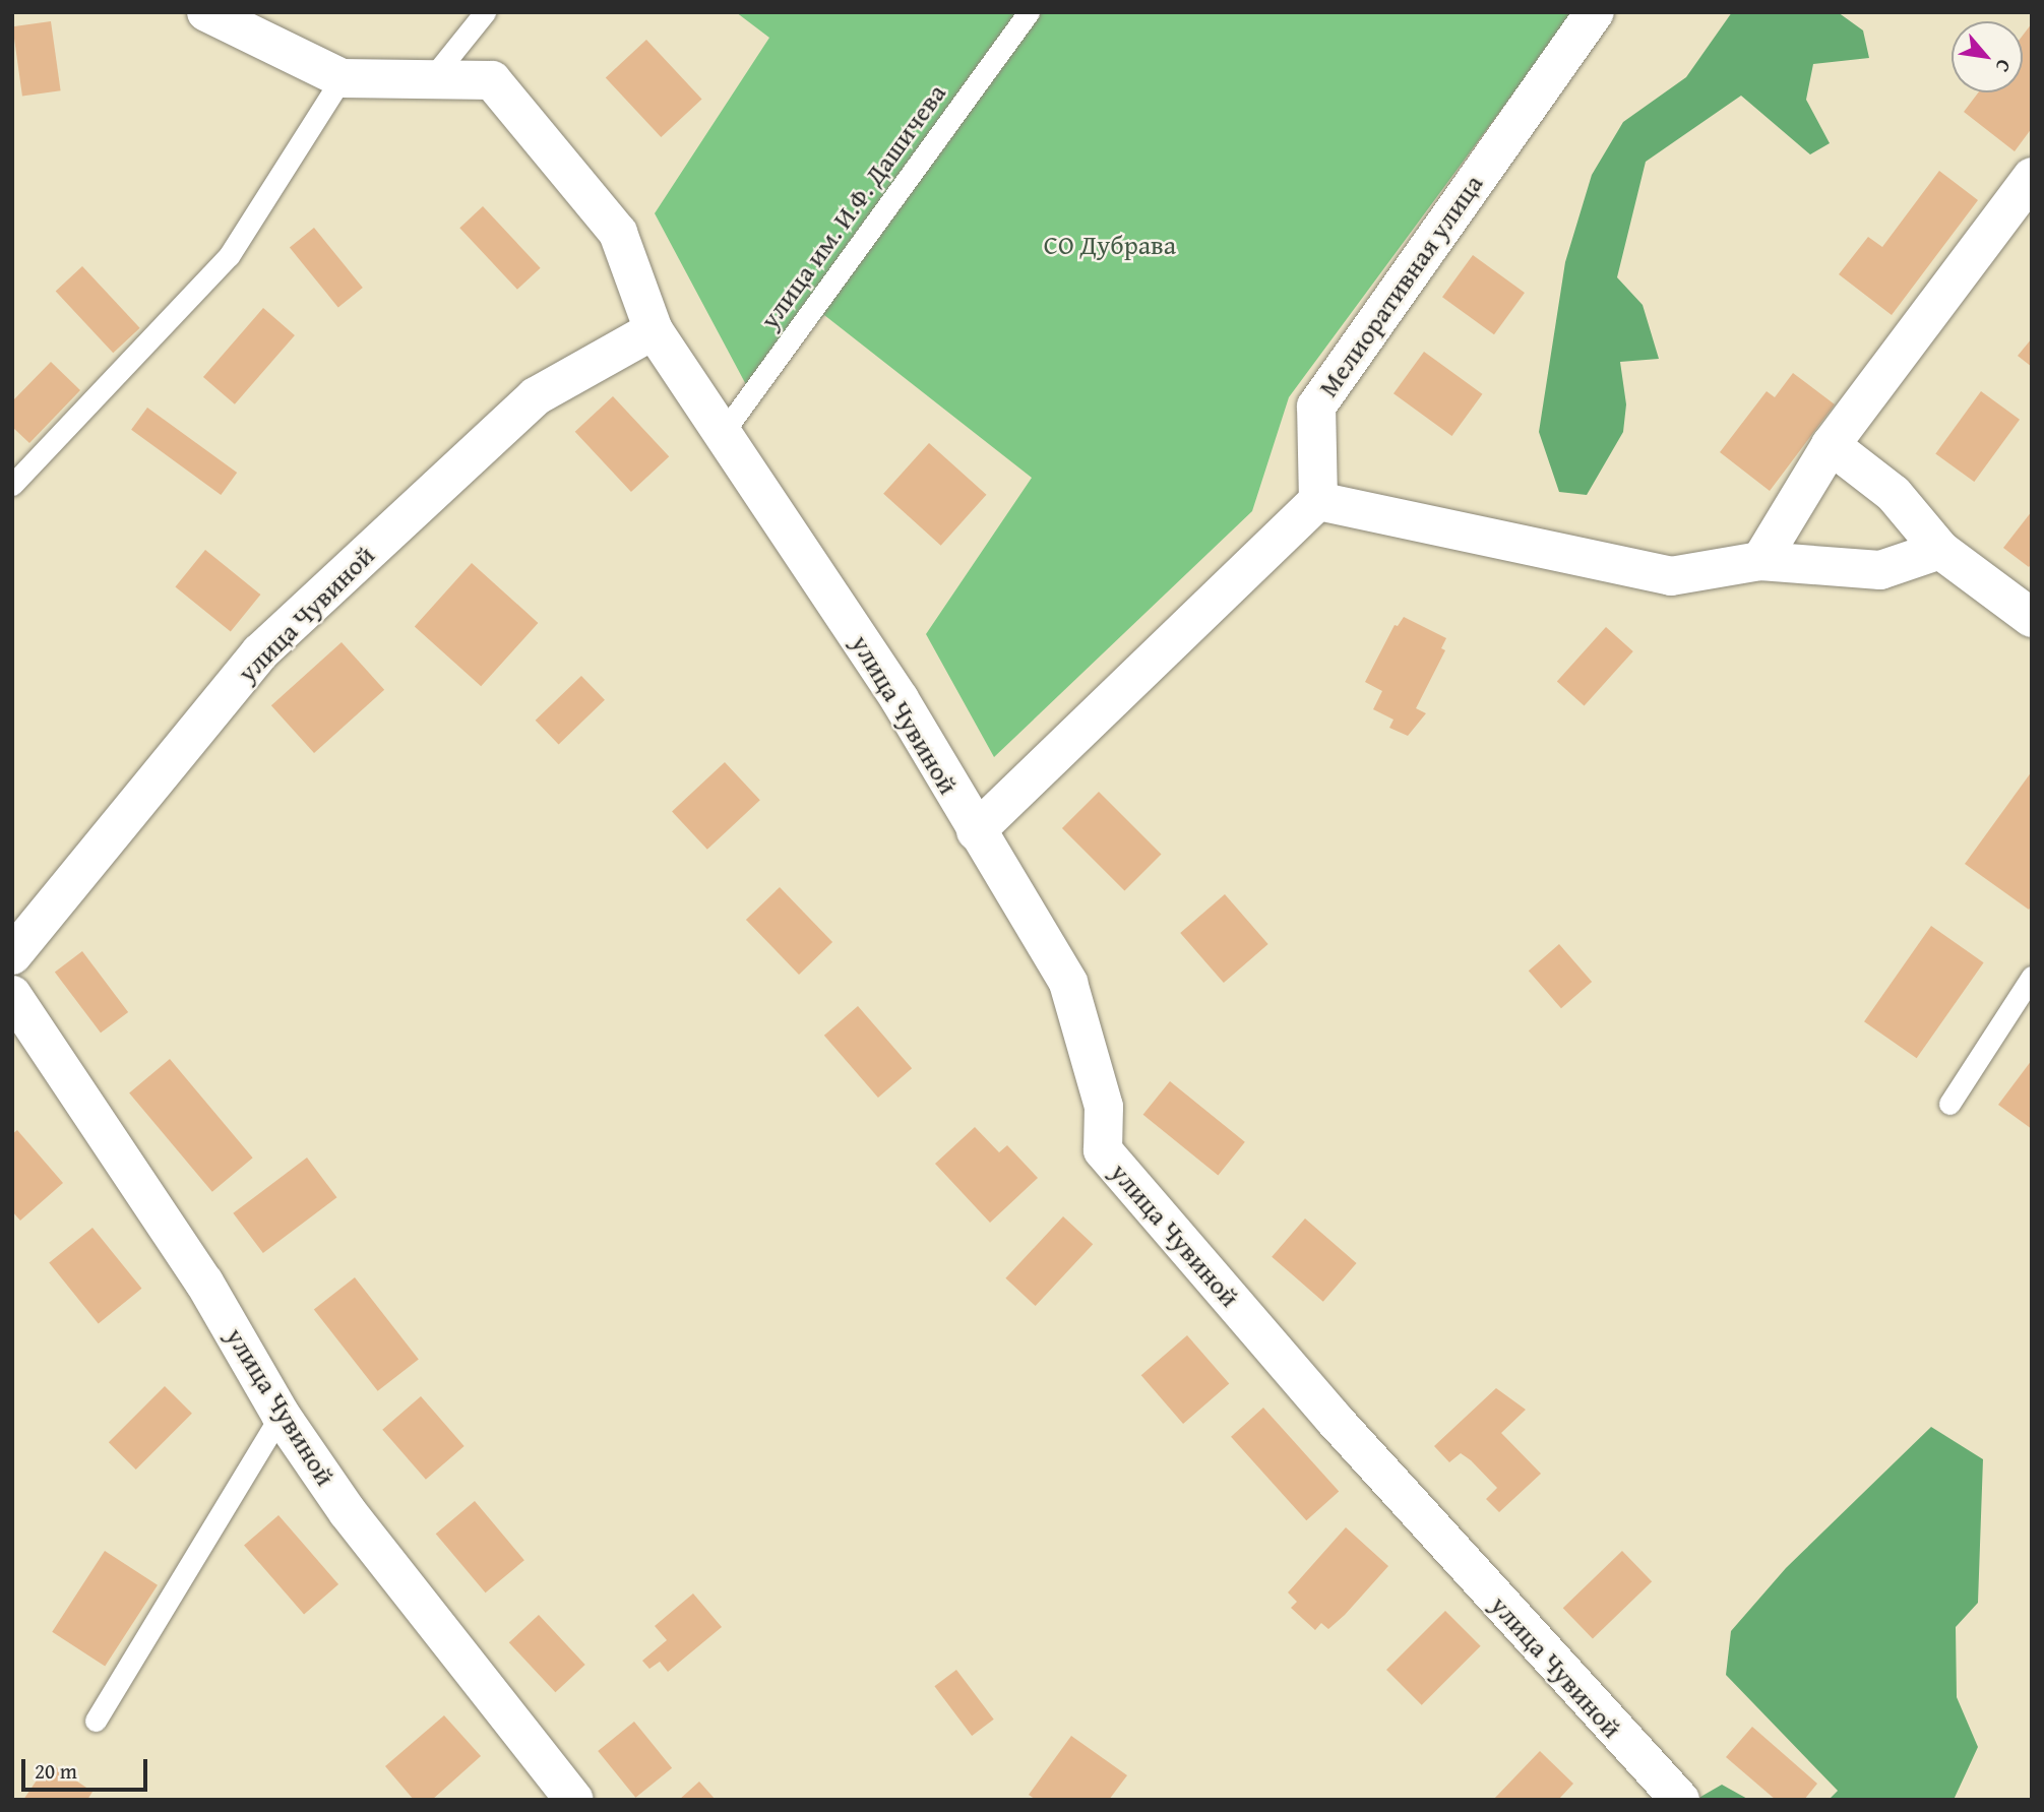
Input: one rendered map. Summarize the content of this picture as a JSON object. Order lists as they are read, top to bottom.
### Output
{
  "streets": {
    "street": ["Мелиоративная улица", "улица Чувиной"],
    "lane": ["улица им. И.Ф. Дашичева"]
  },
  "crossings": [
    ["улица им. И.Ф. Дашичева", "улица Чувиной"]
  ],
  "parks": ["СО Дубрава"],
  "scale_bar": "20 m",
  "north": "bottom right"
}
